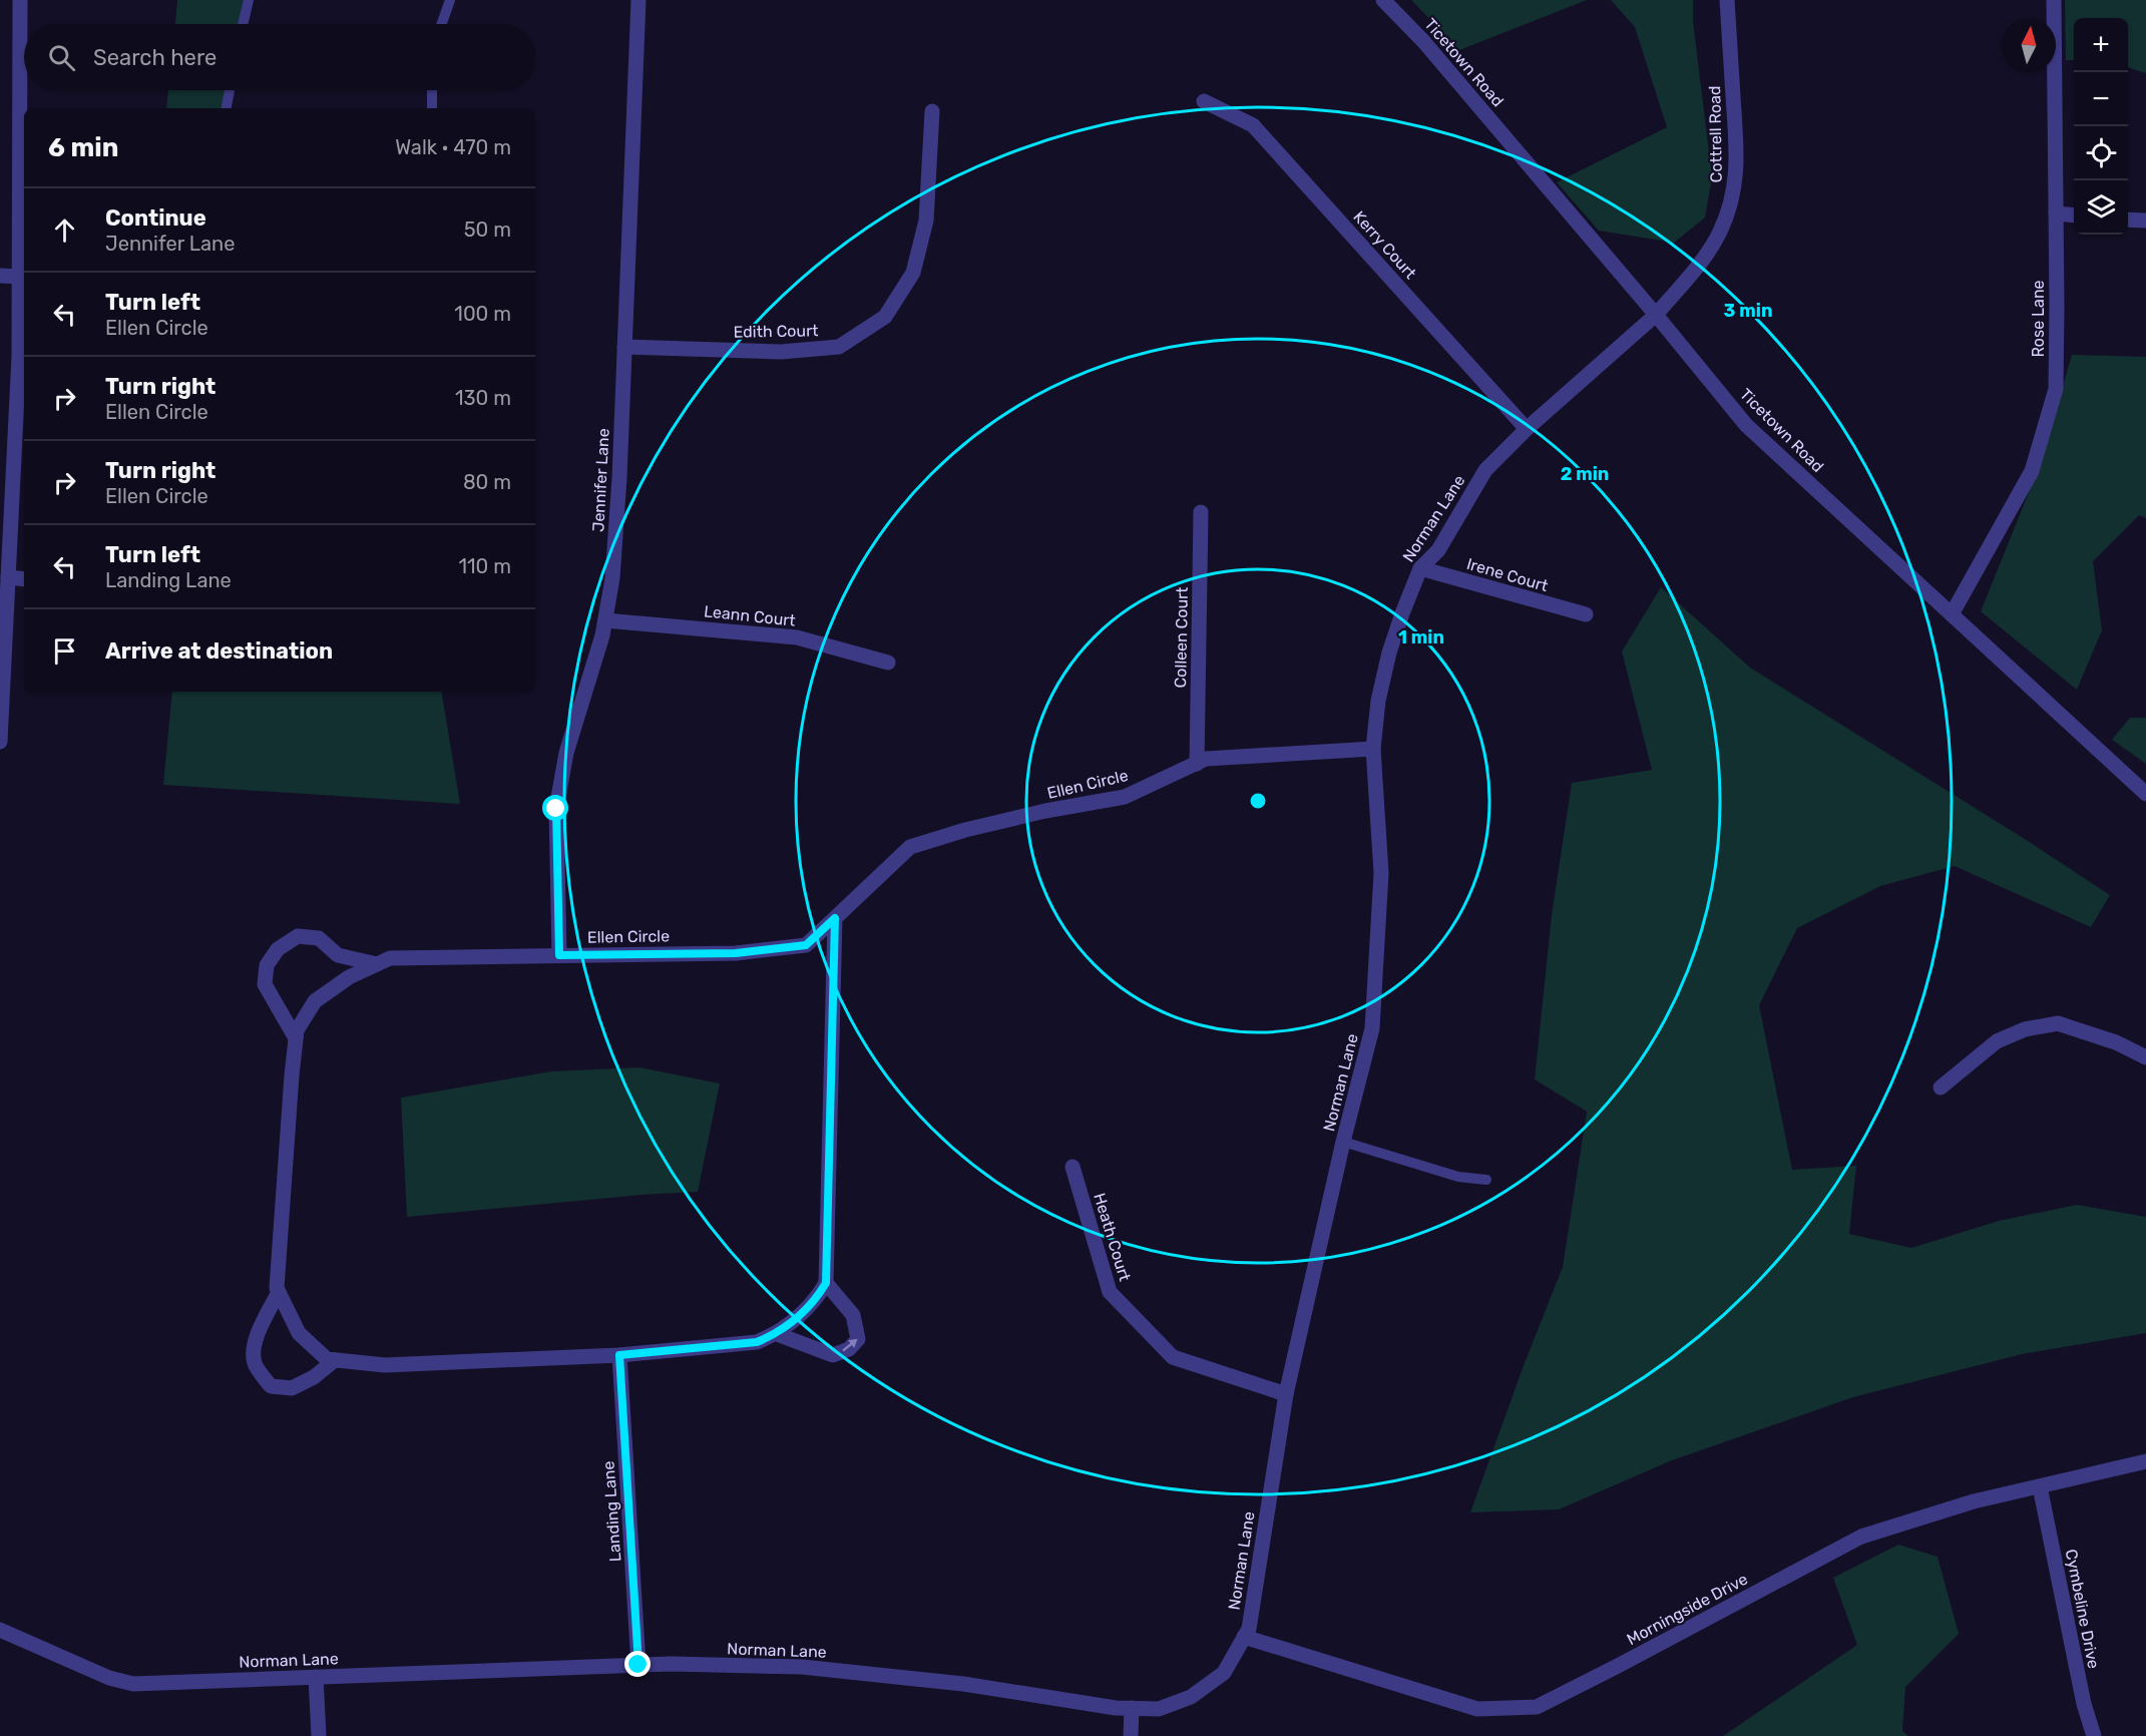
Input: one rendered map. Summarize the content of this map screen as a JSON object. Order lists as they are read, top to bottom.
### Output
{
  "streets": {
    "street": [
      "Ticetown Road",
      "Cottrell Road",
      "Kerry Court",
      "Rose Lane",
      "Edith Court",
      "Jennifer Lane",
      "Norman Lane",
      "Irene Court",
      "Leann Court",
      "Colleen Court",
      "Ellen Circle",
      "Heath Court",
      "Landing Lane",
      "Morningside Drive",
      "Cymbeline Drive"
    ]
  },
  "crossings": [
    ["Ticetown Road", "Cottrell Road"],
    ["Ticetown Road", "Rose Lane"],
    ["Ticetown Road", "Norman Lane"],
    ["Cottrell Road", "Norman Lane"],
    ["Kerry Court", "Norman Lane"],
    ["Edith Court", "Jennifer Lane"],
    ["Jennifer Lane", "Leann Court"],
    ["Jennifer Lane", "Ellen Circle"],
    ["Norman Lane", "Irene Court"],
    ["Norman Lane", "Ellen Circle"],
    ["Norman Lane", "Heath Court"],
    ["Norman Lane", "Landing Lane"],
    ["Norman Lane", "Morningside Drive"],
    ["Colleen Court", "Ellen Circle"],
    ["Ellen Circle", "Landing Lane"],
    ["Morningside Drive", "Cymbeline Drive"]
  ],
  "north": "top",
  "page": {
    "map_buttons": ["+", "−"],
    "search": "Search here",
    "heading": ["6 min", "Walk · 470 m"],
    "list": [
      ["Continue", "Jennifer Lane", "50 m"],
      ["Turn left", "Ellen Circle", "100 m"],
      ["Turn right", "Ellen Circle", "130 m"],
      ["Turn right", "Ellen Circle", "80 m"],
      ["Turn left", "Landing Lane", "110 m"],
      "Arrive at destination"
    ]
  },
  "rings": ["3 min", "2 min", "1 min"]
}
